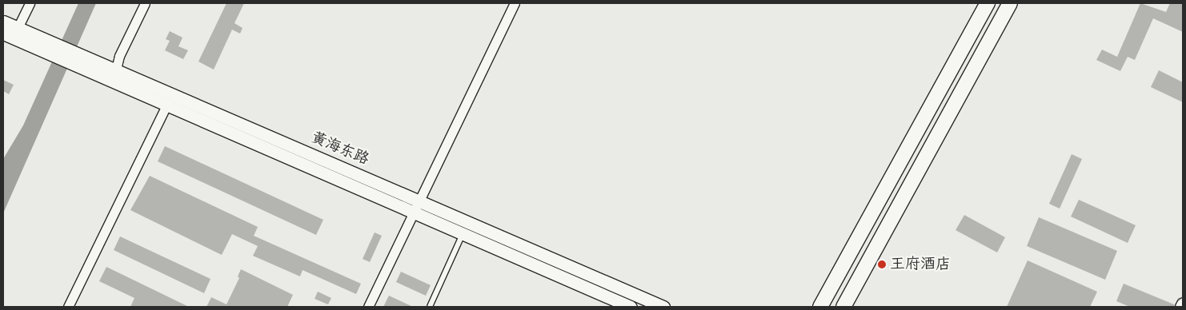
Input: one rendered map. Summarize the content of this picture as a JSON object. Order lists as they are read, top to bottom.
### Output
{
  "streets": {
    "street": ["黄海东路"]
  },
  "places": ["王府酒店"]
}
